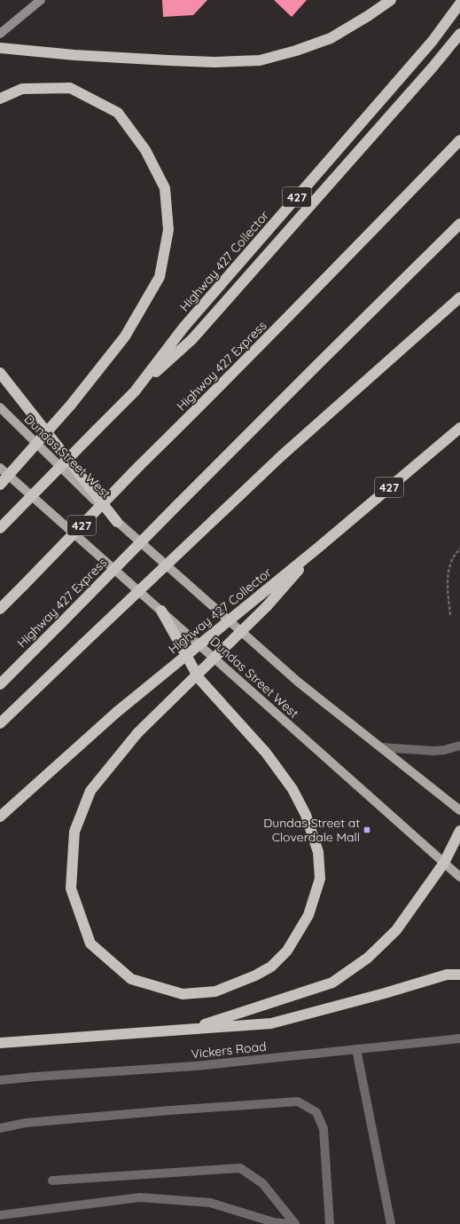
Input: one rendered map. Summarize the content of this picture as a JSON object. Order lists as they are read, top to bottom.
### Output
{
  "streets": {
    "highway": ["427", "Highway 427 Collector", "Highway 427 Express"],
    "main road": ["Dundas Street West"],
    "street": ["Vickers Road"]
  },
  "places": {
    "transit": ["Dundas Street at Cloverdale Mall"]
  }
}
